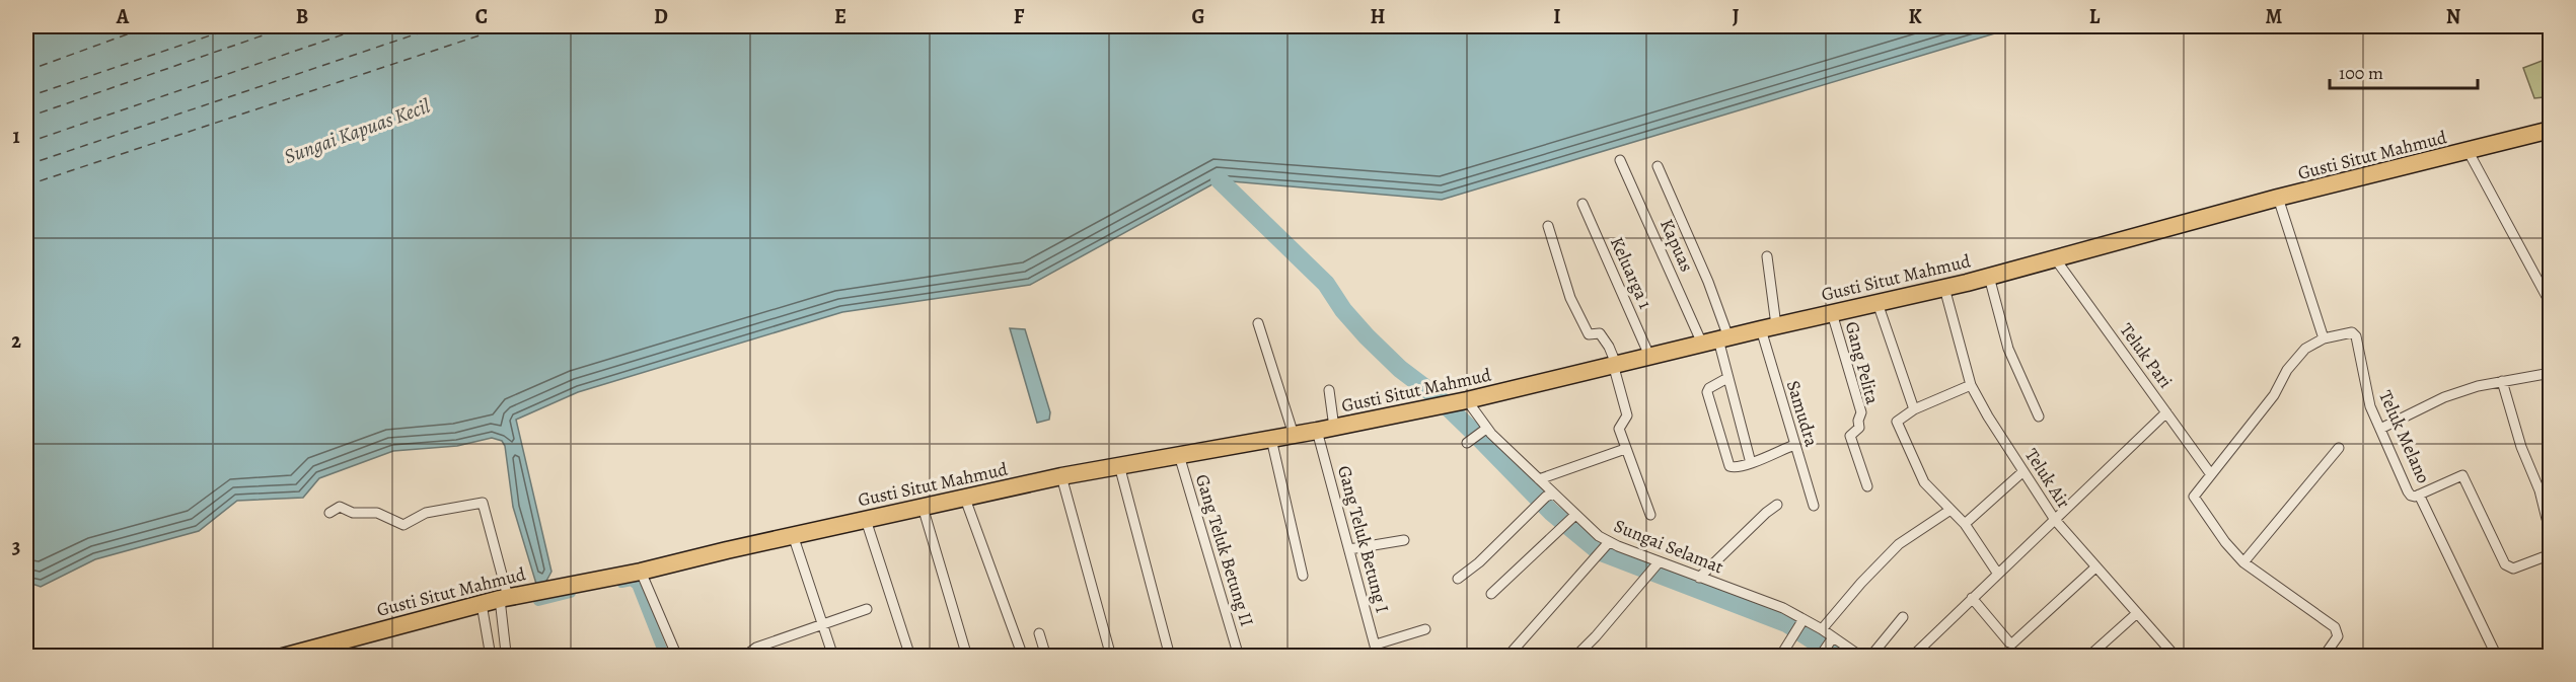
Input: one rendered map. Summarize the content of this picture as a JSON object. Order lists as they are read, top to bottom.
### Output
{
  "streets": {
    "highway": ["Gusti Situt Mahmud"],
    "street": [
      "Kapuas",
      "Keluarga 1",
      "Teluk Pari",
      "Gang Pelita",
      "Samudra",
      "Teluk Melano",
      "Teluk Air",
      "Gang Teluk Betung I",
      "Sungai Selamat",
      "Gang Teluk Betung II"
    ]
  },
  "crossings": [
    ["Gusti Situt Mahmud", "Kapuas"],
    ["Gusti Situt Mahmud", "Keluarga 1"],
    ["Gusti Situt Mahmud", "Teluk Pari"],
    ["Gusti Situt Mahmud", "Gang Pelita"],
    ["Gusti Situt Mahmud", "Samudra"],
    ["Gusti Situt Mahmud", "Teluk Air"],
    ["Gusti Situt Mahmud", "Gang Teluk Betung I"],
    ["Gusti Situt Mahmud", "Sungai Selamat"],
    ["Gusti Situt Mahmud", "Gang Teluk Betung II"]
  ],
  "water": ["Sungai Kapuas Kecil"],
  "scale_bar": "100 m",
  "grid": {
    "columns": [
      "A",
      "B",
      "C",
      "D",
      "E",
      "F",
      "G",
      "H",
      "I",
      "J",
      "K",
      "L",
      "M",
      "N"
    ],
    "rows": ["1", "2", "3"]
  }
}
